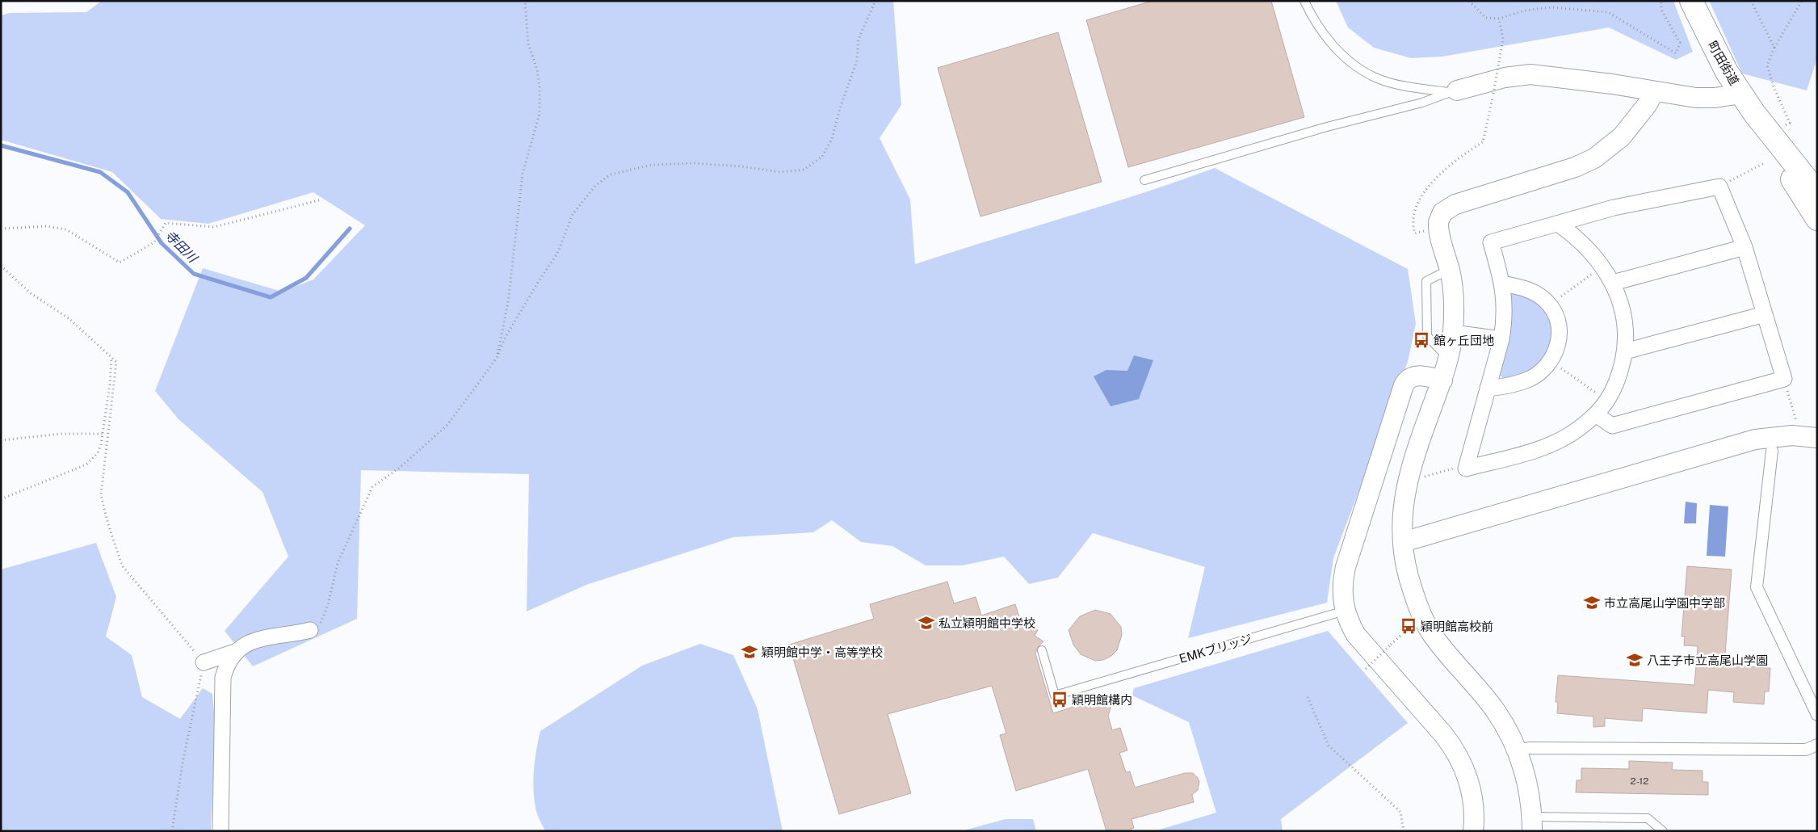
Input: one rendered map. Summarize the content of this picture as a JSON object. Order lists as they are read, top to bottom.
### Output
{
  "streets": {
    "main road": ["町田街道"],
    "lane": ["EMKブリッジ"]
  },
  "water": ["寺田川"],
  "places": {
    "bus stop": ["館ヶ丘団地", "穎明館高校前", "穎明館構内"],
    "school or university": [
      "市立高尾山学園中学部",
      "私立穎明館中学校",
      "穎明館中学・高等学校",
      "八王子市立高尾山学園"
    ]
  },
  "house_numbers": ["2-12"]
}
